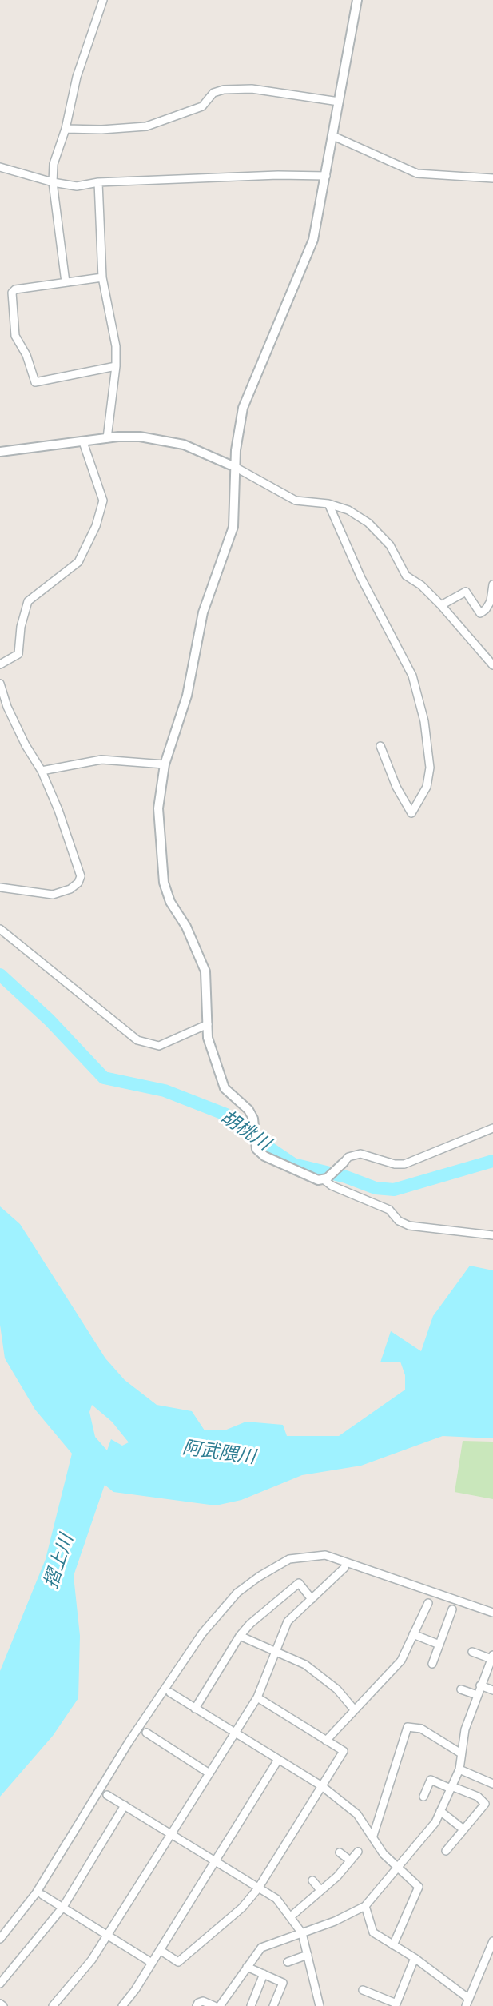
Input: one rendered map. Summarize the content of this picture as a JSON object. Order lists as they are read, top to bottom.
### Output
{
  "water": ["胡桃川", "阿武隈川", "摺上川"]
}
